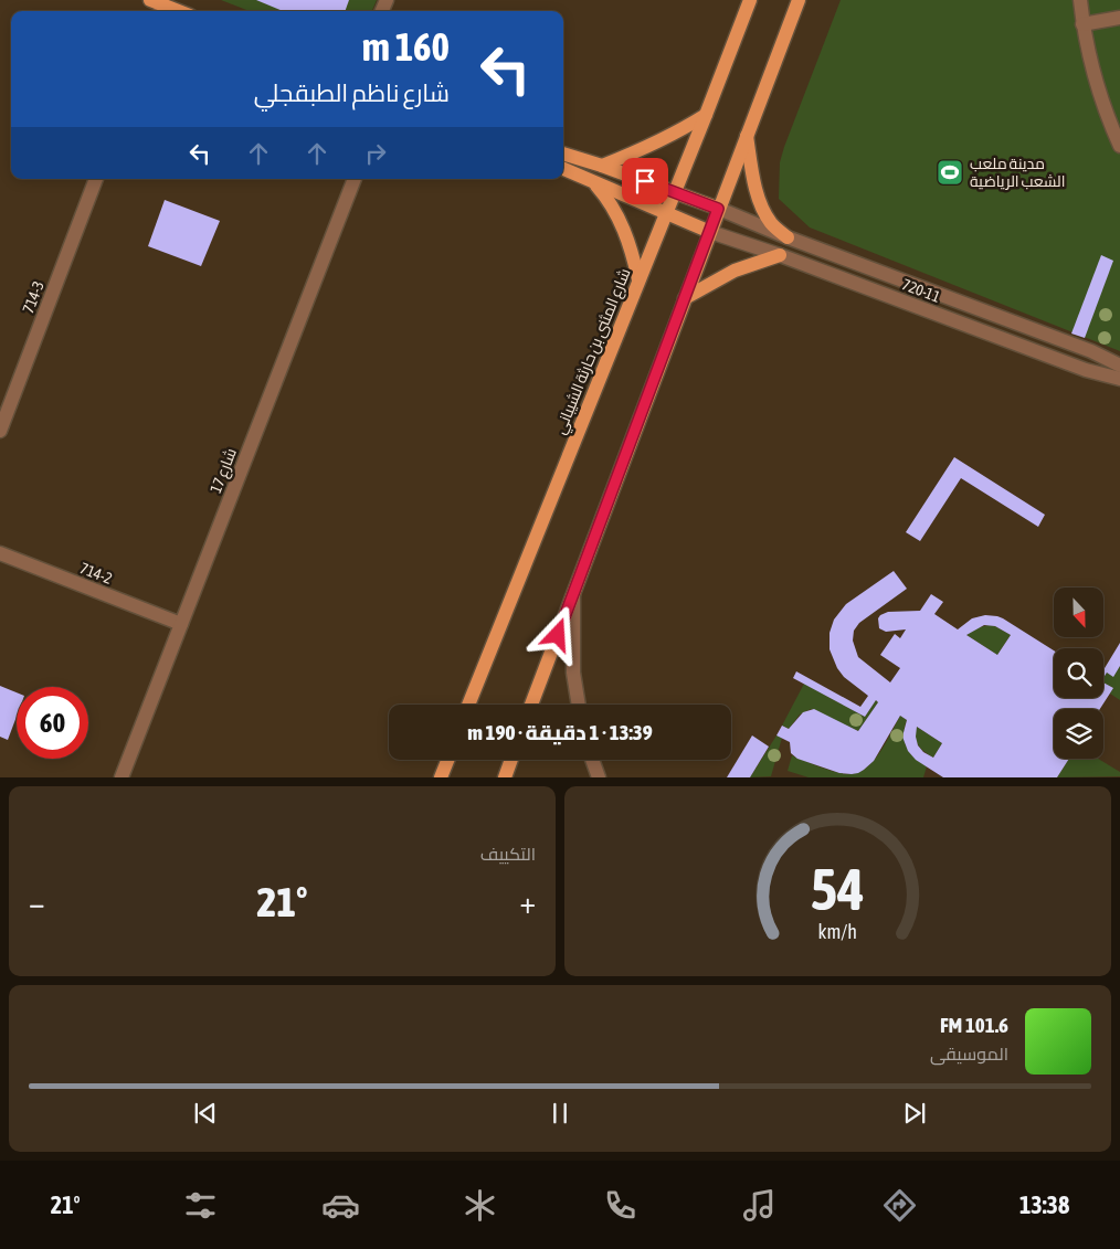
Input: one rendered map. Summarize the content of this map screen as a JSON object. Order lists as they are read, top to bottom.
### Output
{
  "streets": {
    "main road": ["شارع المثنى بن حارثة الشيباني"],
    "street": [
      "720-11",
      "714-3",
      "شارع 17",
      "714-2"
    ]
  },
  "crossings": [
    ["شارع 17", "714-2"]
  ],
  "places": {
    "sports": ["مدينة ملعب الشعب الرياضية"]
  },
  "north": "bottom",
  "page": {
    "turn": ["160 m", "شارع ناظم الطبقجلي"],
    "limit": "60",
    "trip": "13:39 · 1 دقيقة · 190 m",
    "tile": "التكييف",
    "heat": ["−", "21°", "+"],
    "song": ["101.6 FM", "الموسيقى"],
    "tabs": ["13:38", "21°"],
    "gauge": ["54", "km/h"]
  }
}
